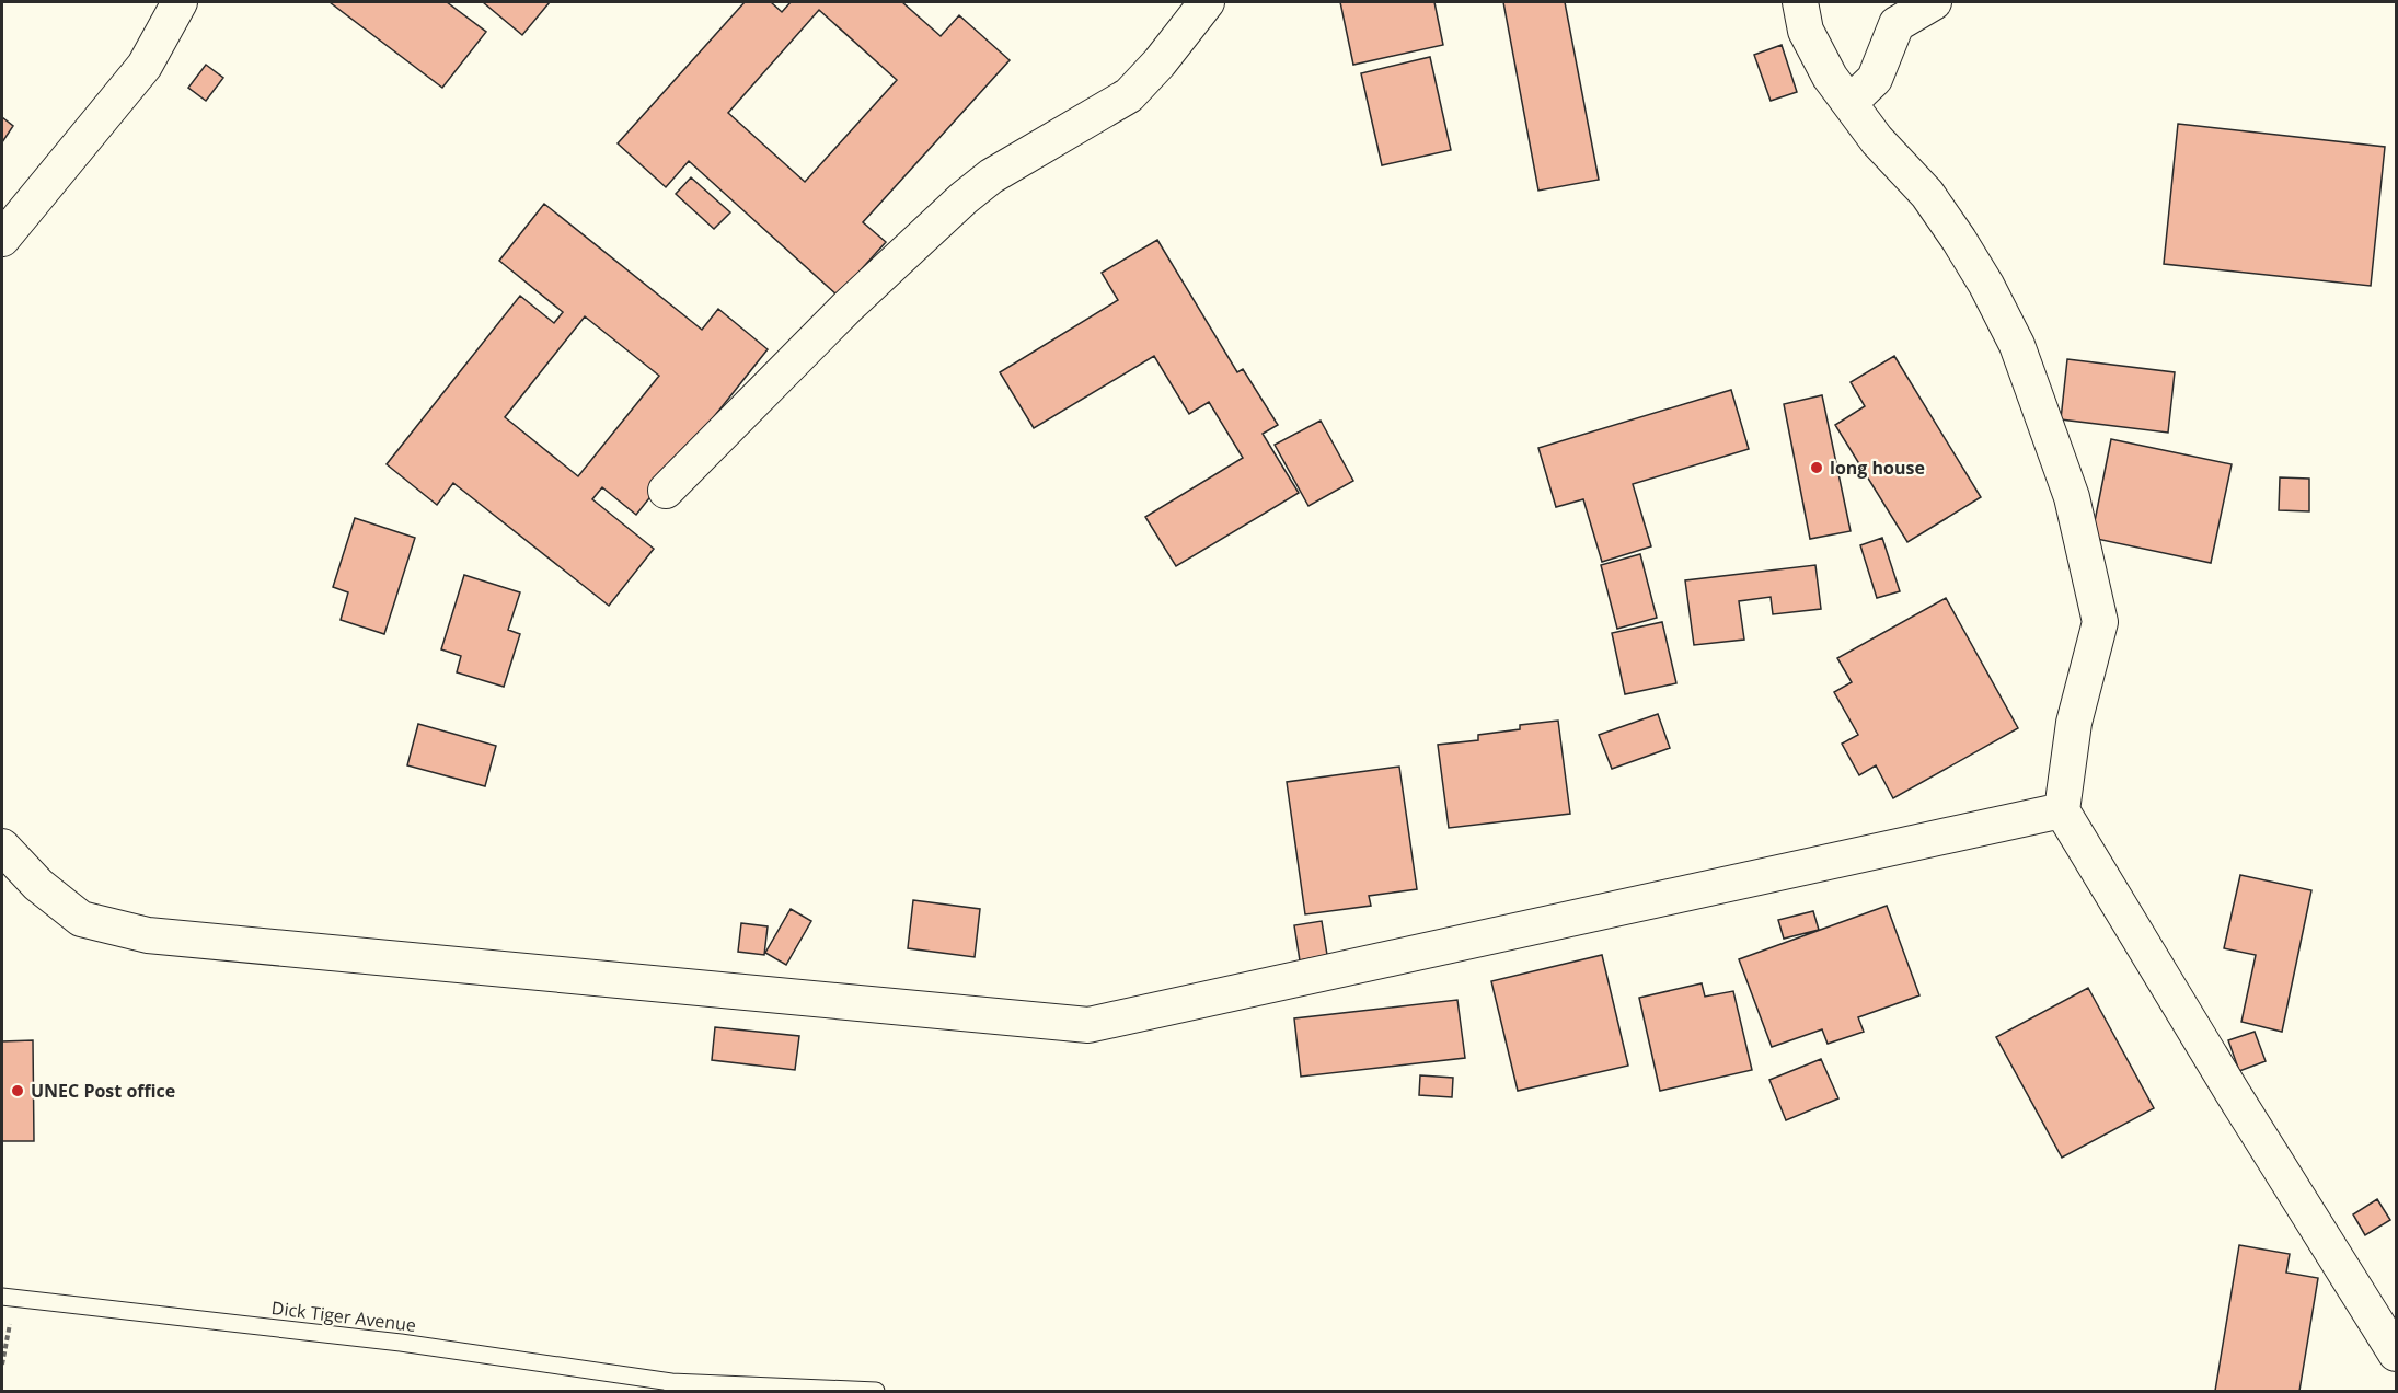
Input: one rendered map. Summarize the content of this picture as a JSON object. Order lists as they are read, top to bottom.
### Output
{
  "streets": {
    "lane": ["Dick Tiger Avenue"]
  },
  "places": ["long house", "UNEC Post office"]
}
